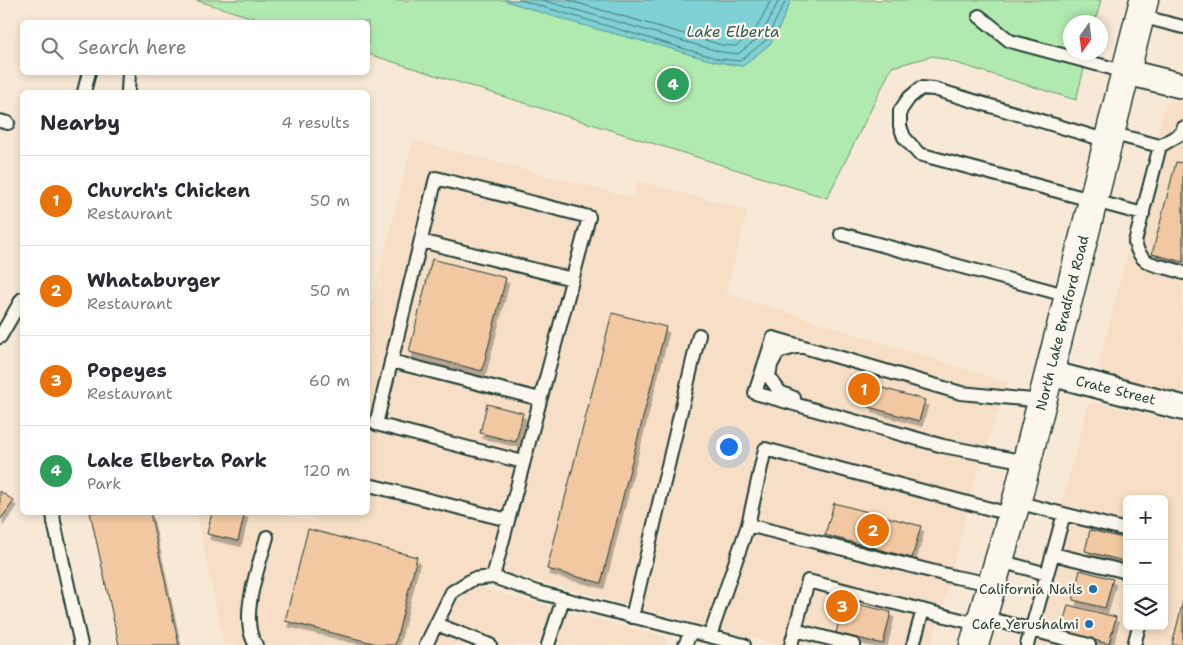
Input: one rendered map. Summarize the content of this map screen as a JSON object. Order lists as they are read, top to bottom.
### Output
{
  "streets": {
    "main road": ["North Lake Bradford Road"],
    "street": ["Crate Street"]
  },
  "crossings": [
    ["North Lake Bradford Road", "Crate Street"]
  ],
  "water": ["Lake Elberta"],
  "places": ["California Nails", "Cafe Yerushalmi"],
  "north": "bottom",
  "page": {
    "search": "Search here",
    "pins": [
      "4",
      "1",
      "2",
      "3"
    ],
    "heading": ["Nearby", "4 results"],
    "list": [
      {
        "mark": "1",
        "name": "Church's Chicken",
        "note": "Restaurant",
        "value": "50 m"
      },
      {
        "mark": "2",
        "name": "Whataburger",
        "note": "Restaurant",
        "value": "50 m"
      },
      {
        "mark": "3",
        "name": "Popeyes",
        "note": "Restaurant",
        "value": "60 m"
      },
      {
        "mark": "4",
        "name": "Lake Elberta Park",
        "note": "Park",
        "value": "120 m"
      }
    ],
    "map_buttons": ["+", "−"]
  }
}
